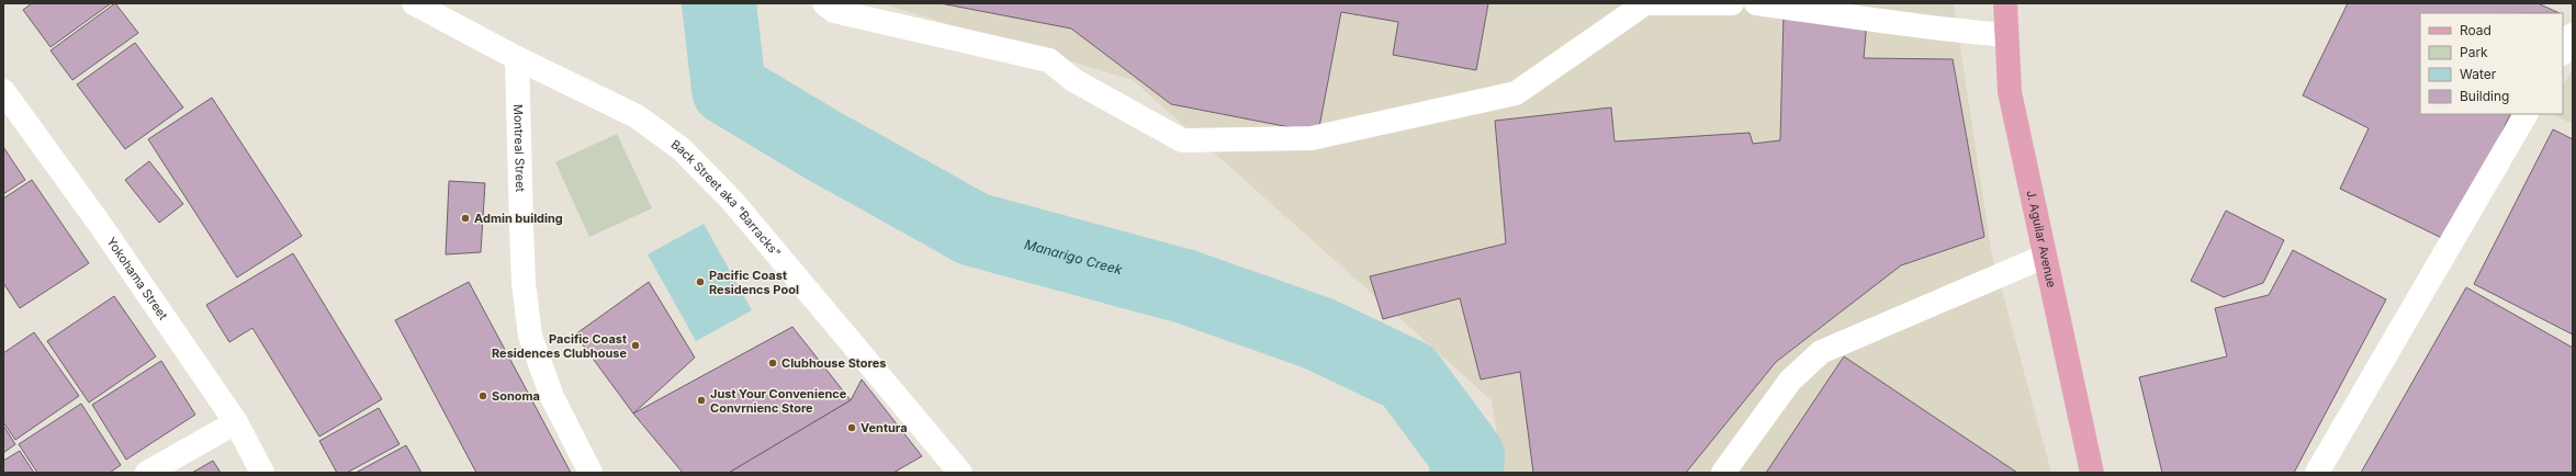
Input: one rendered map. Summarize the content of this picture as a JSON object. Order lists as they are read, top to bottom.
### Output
{
  "streets": {
    "main road": ["J. Aguilar Avenue"],
    "street": ["Montreal Street", "Back Street aka \"Barracks\"", "Yokohama Street"]
  },
  "crossings": [
    ["Montreal Street", "Back Street aka \"Barracks\""]
  ],
  "water": ["Manarigo Creek"],
  "places": [
    "Admin building",
    "Pacific Coast Residencs Pool",
    "Pacific Coast Residences Clubhouse",
    "Clubhouse Stores",
    "Sonoma",
    "Just Your Convenience Convrnienc Store",
    "Ventura"
  ],
  "legend": [
    "Road",
    "Park",
    "Water",
    "Building"
  ]
}
